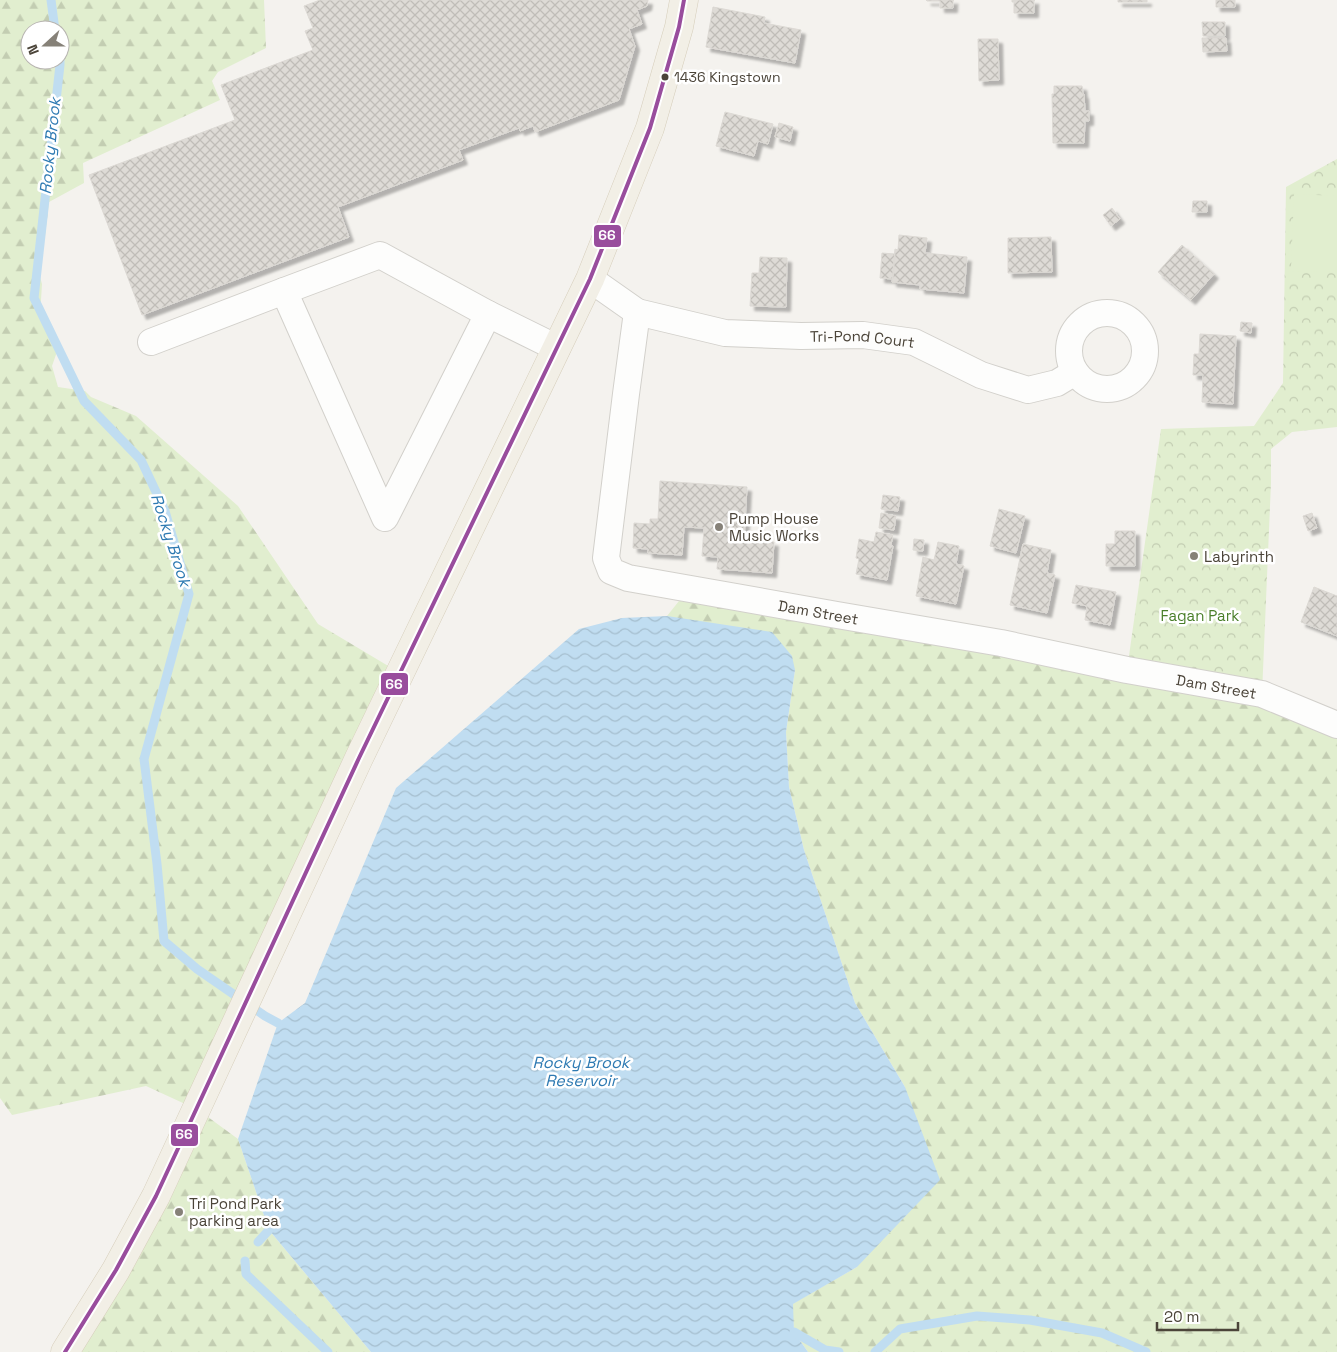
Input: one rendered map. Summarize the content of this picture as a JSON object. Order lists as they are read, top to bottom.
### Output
{
  "streets": {
    "street": ["Tri-Pond Court", "Dam Street"]
  },
  "crossings": [
    ["Tri-Pond Court", "Dam Street"]
  ],
  "water": ["Rocky Brook", "Rocky Brook Reservoir"],
  "parks": ["Fagan Park"],
  "places": [
    "1436 Kingstown",
    "Pump House Music Works",
    "Labyrinth",
    "Tri Pond Park parking area"
  ],
  "lines": ["transit line 66"],
  "scale_bar": "20 m",
  "north": "left"
}
